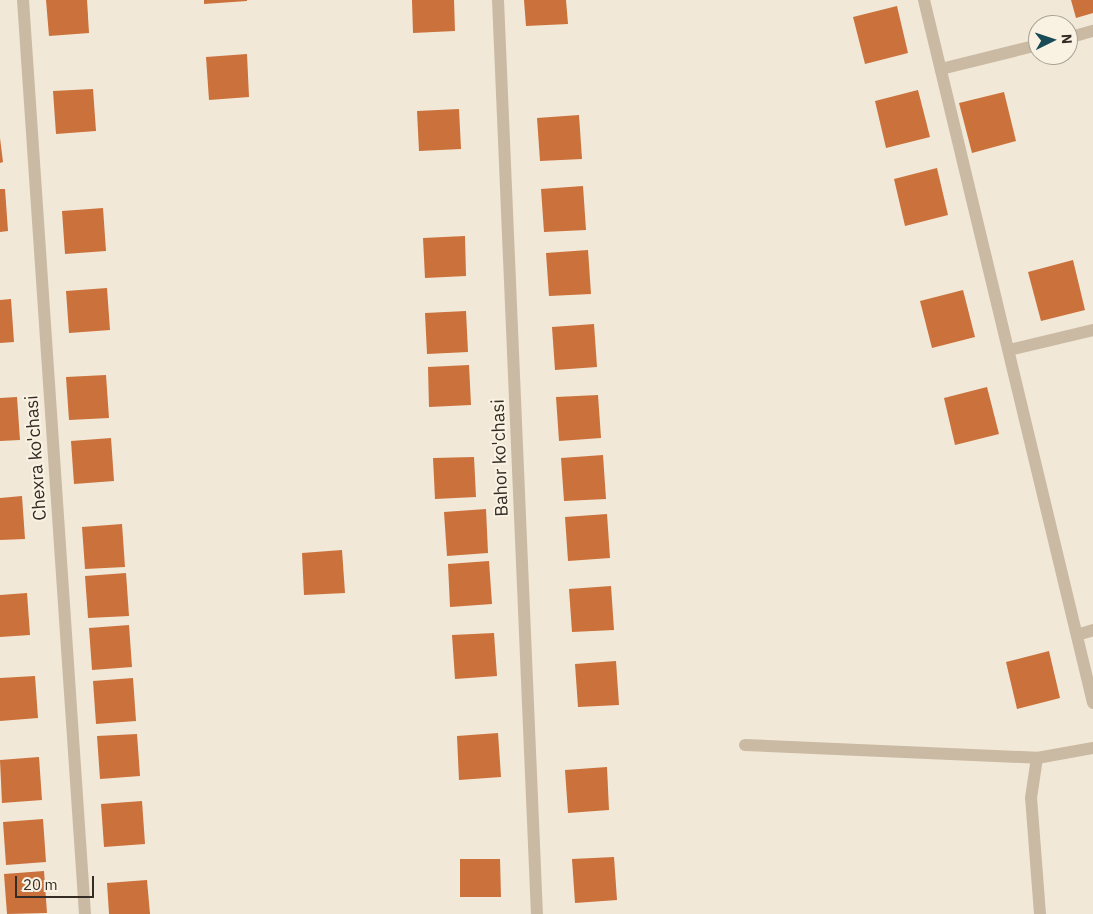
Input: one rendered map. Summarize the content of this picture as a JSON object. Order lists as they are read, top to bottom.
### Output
{
  "streets": {
    "street": ["Chexra ko'chasi", "Bahor ko'chasi"]
  },
  "scale_bar": "20 m",
  "north": "right"
}
